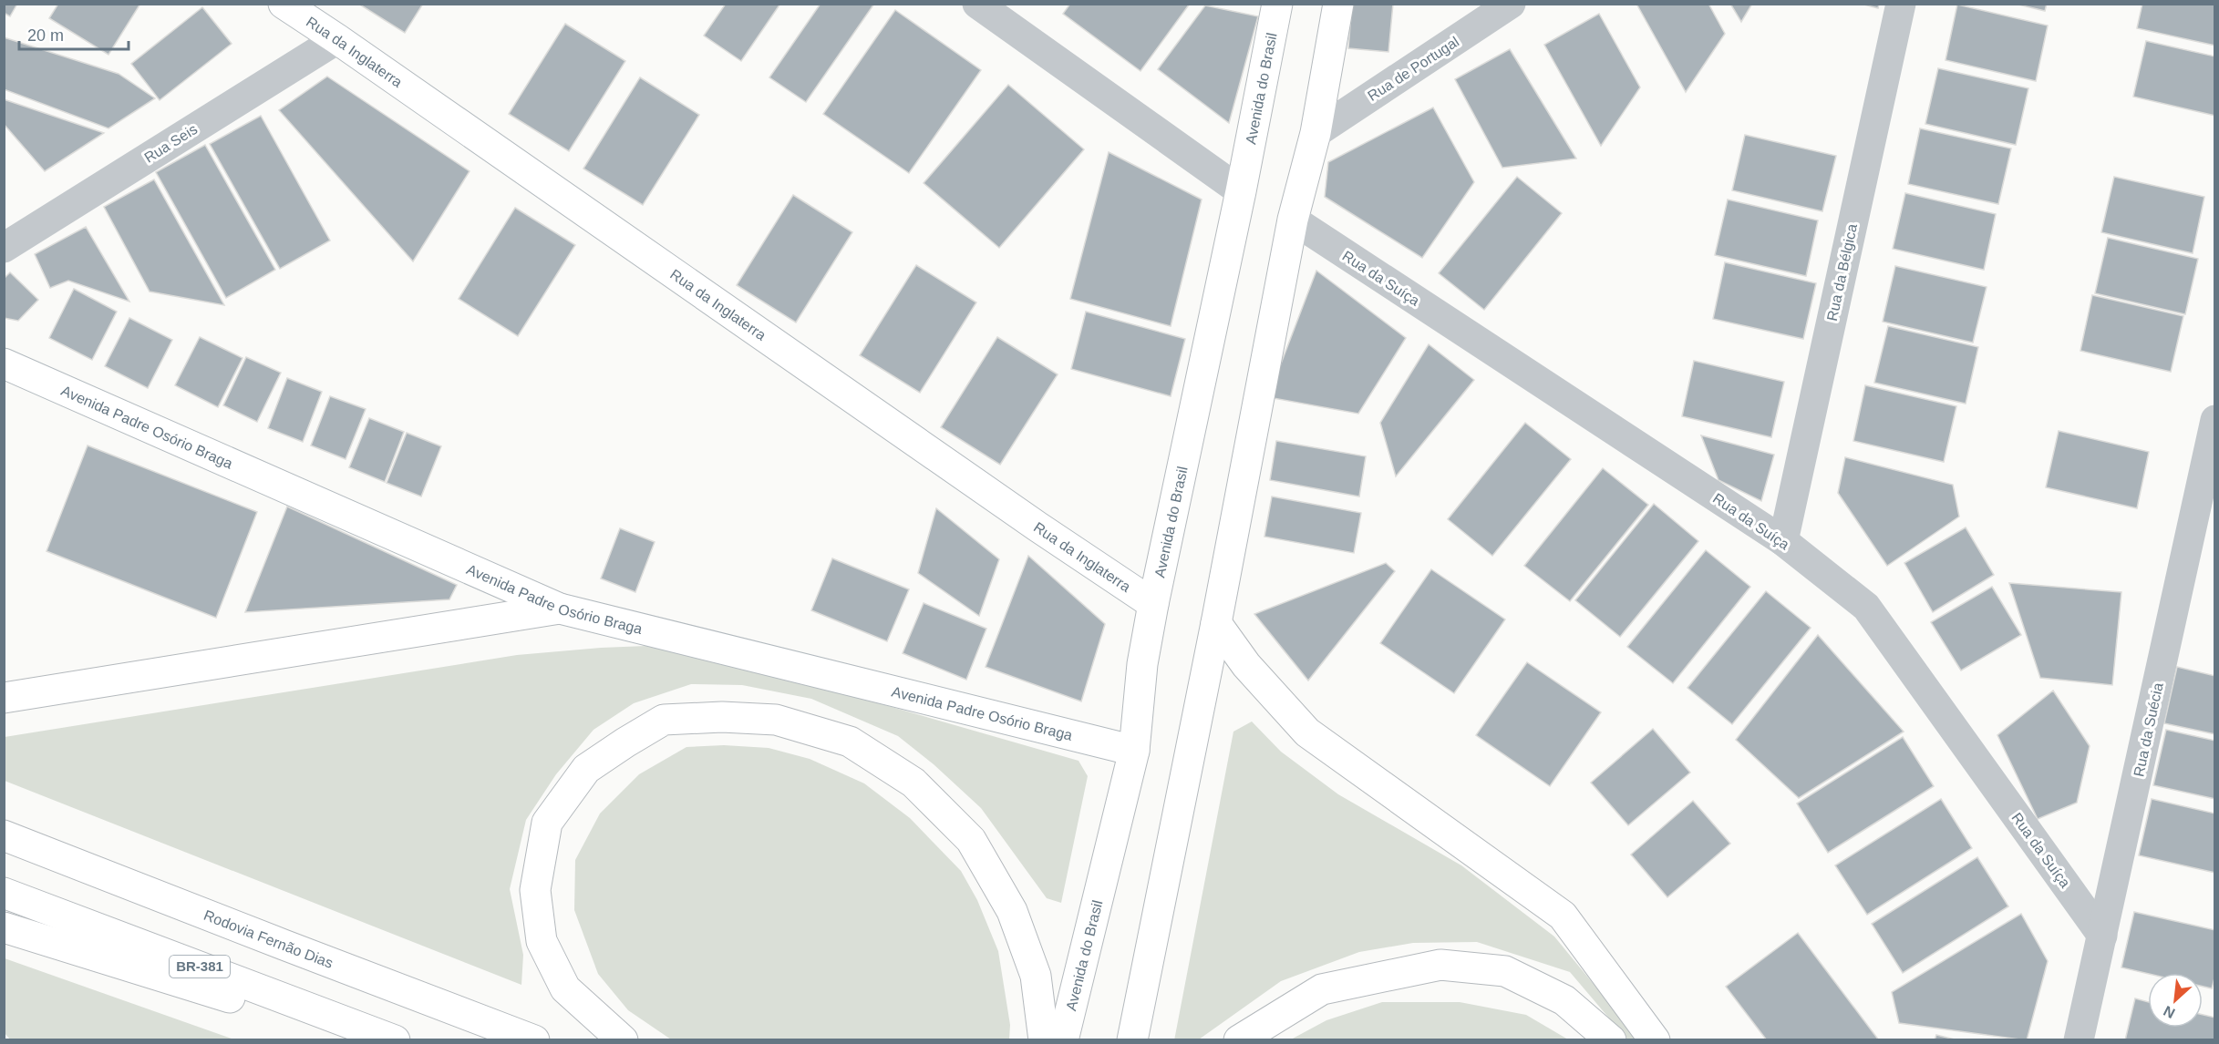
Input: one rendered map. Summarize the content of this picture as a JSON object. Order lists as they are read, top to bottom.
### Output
{
  "streets": {
    "main road": [
      "Rua da Inglaterra",
      "Avenida do Brasil",
      "Avenida Padre Osório Braga",
      "Rodovia Fernão Dias",
      "BR-381"
    ],
    "street": [
      "Rua de Portugal",
      "Rua Seis",
      "Rua da Bélgica",
      "Rua da Suíça",
      "Rua da Suécia"
    ]
  },
  "crossings": [
    ["Rua da Inglaterra", "Avenida do Brasil"],
    ["Rua da Inglaterra", "Rua Seis"],
    ["Avenida do Brasil", "Avenida Padre Osório Braga"],
    ["Rua da Bélgica", "Rua da Suíça"],
    ["Rua da Suíça", "Rua da Suécia"]
  ],
  "scale_bar": "20 m",
  "north": "bottom left"
}
